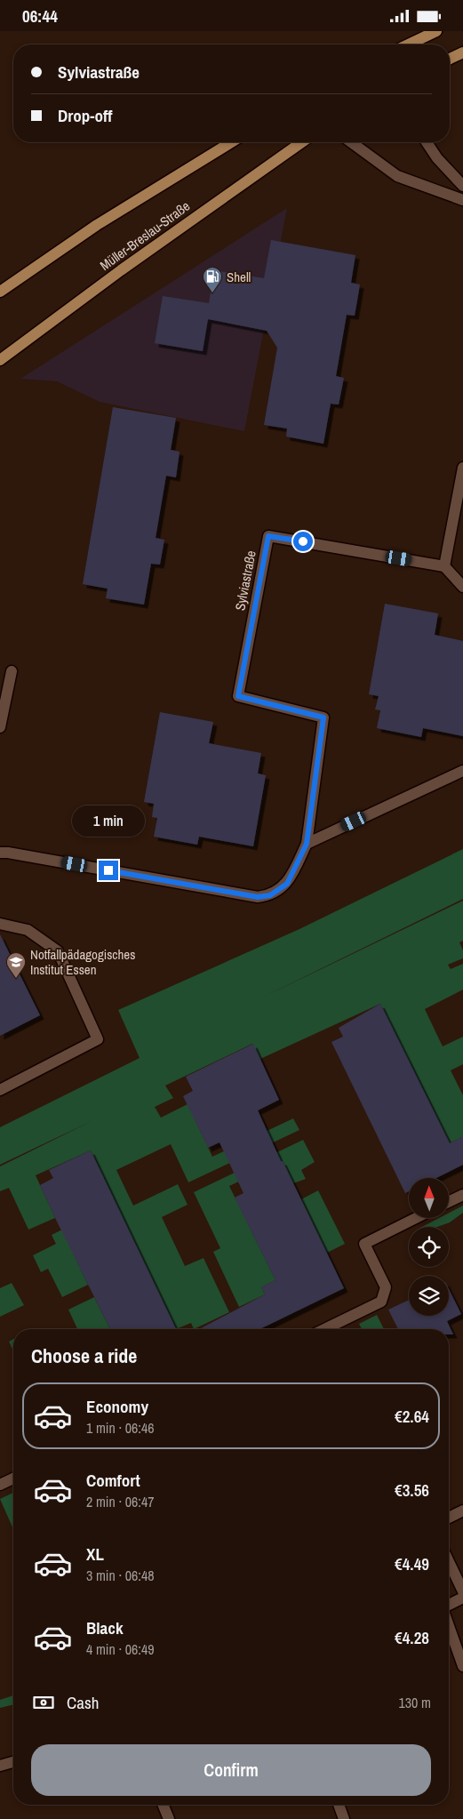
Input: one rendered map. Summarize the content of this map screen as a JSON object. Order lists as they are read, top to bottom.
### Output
{
  "streets": {
    "main road": ["Müller-Breslau-Straße"],
    "street": ["Sylviastraße"]
  },
  "places": {
    "fuel station": ["Shell"],
    "school or university": ["Notfallpädagogisches Institut Essen"]
  },
  "north": "top",
  "page": {
    "status": "06:44",
    "banner": ["Sylviastraße", "Drop-off"],
    "bubble": "1 min",
    "heading": "Choose a ride",
    "list": [
      {
        "name": "Economy",
        "note": "1 min · 06:46",
        "value": "€2.64"
      },
      {
        "name": "Comfort",
        "note": "2 min · 06:47",
        "value": "€3.56"
      },
      {
        "name": "XL",
        "note": "3 min · 06:48",
        "value": "€4.49"
      },
      {
        "name": "Black",
        "note": "4 min · 06:49",
        "value": "€4.28"
      }
    ],
    "pay": ["Cash", "130 m"],
    "buttons": "Confirm"
  }
}
